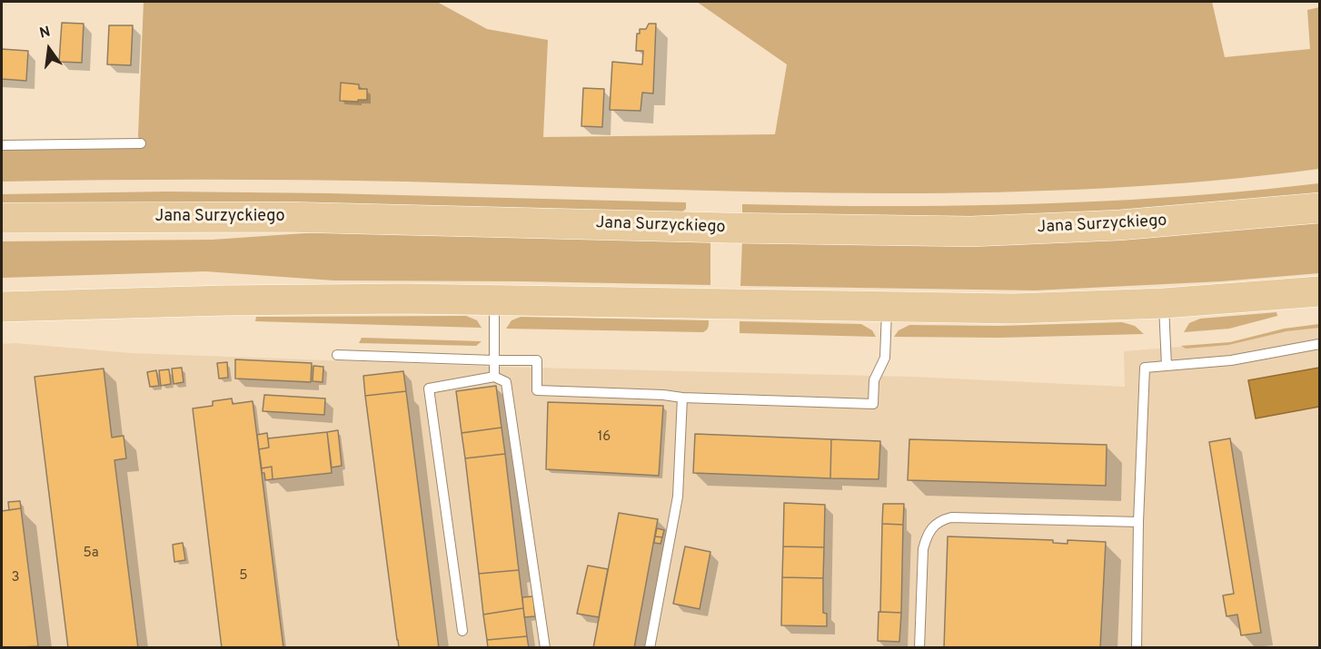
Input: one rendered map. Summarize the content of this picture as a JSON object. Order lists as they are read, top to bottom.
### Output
{
  "streets": {
    "main road": ["Jana Surzyckiego"]
  },
  "house_numbers": [
    "16",
    "5a",
    "5",
    "3"
  ],
  "north": "top"
}
